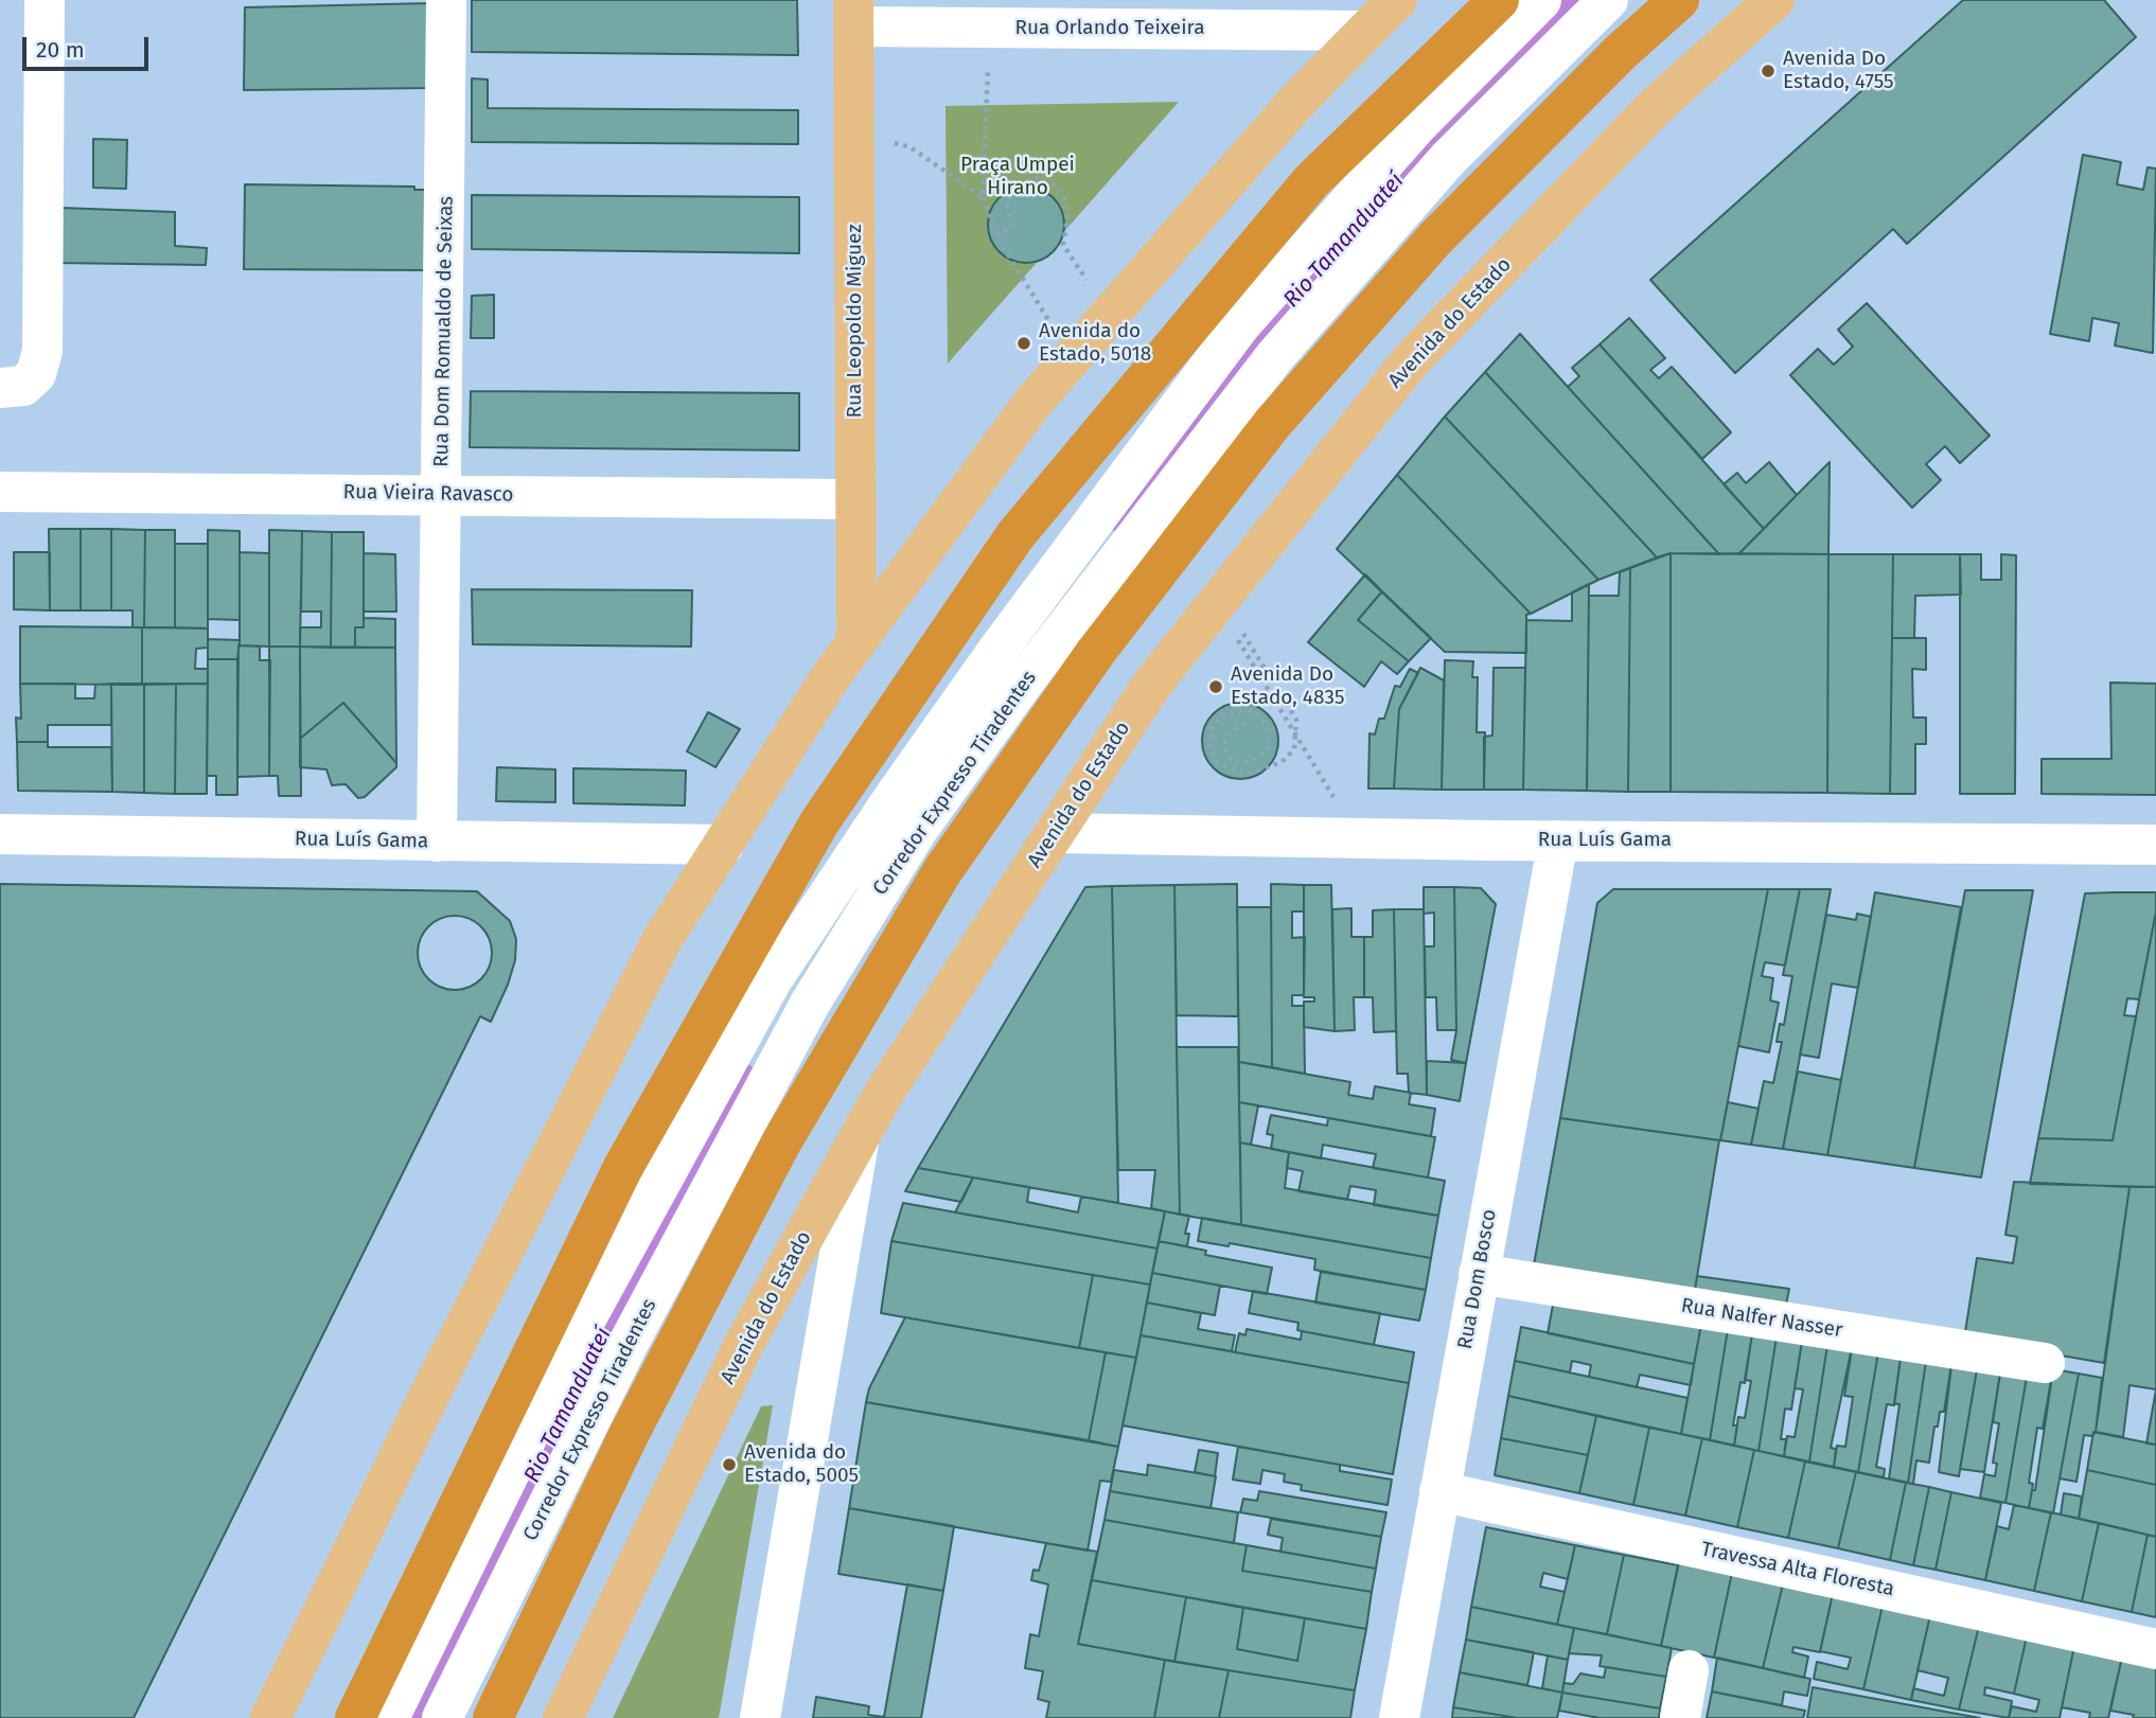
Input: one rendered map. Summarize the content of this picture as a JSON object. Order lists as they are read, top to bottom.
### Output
{
  "streets": {
    "main road": ["Rua Leopoldo Miguez", "Avenida do Estado"],
    "street": [
      "Rua Orlando Teixeira",
      "Rua Dom Romualdo de Seixas",
      "Rua Vieira Ravasco",
      "Corredor Expresso Tiradentes",
      "Rua Luís Gama",
      "Rua Dom Bosco",
      "Rua Nalfer Nasser",
      "Travessa Alta Floresta"
    ]
  },
  "crossings": [
    ["Rua Orlando Teixeira", "Rua Leopoldo Miguez"],
    ["Rua Leopoldo Miguez", "Rua Vieira Ravasco"],
    ["Avenida do Estado", "Rua Luís Gama"],
    ["Rua Dom Romualdo de Seixas", "Rua Vieira Ravasco"],
    ["Rua Dom Romualdo de Seixas", "Rua Luís Gama"],
    ["Rua Luís Gama", "Rua Dom Bosco"],
    ["Rua Dom Bosco", "Rua Nalfer Nasser"],
    ["Rua Dom Bosco", "Travessa Alta Floresta"]
  ],
  "water": ["Rio Tamanduateí"],
  "parks": ["Praça Umpei Hirano"],
  "places": [
    "Avenida Do Estado, 4755",
    "Avenida do Estado, 5018",
    "Avenida Do Estado, 4835",
    "Avenida do Estado, 5005"
  ],
  "scale_bar": "20 m"
}
